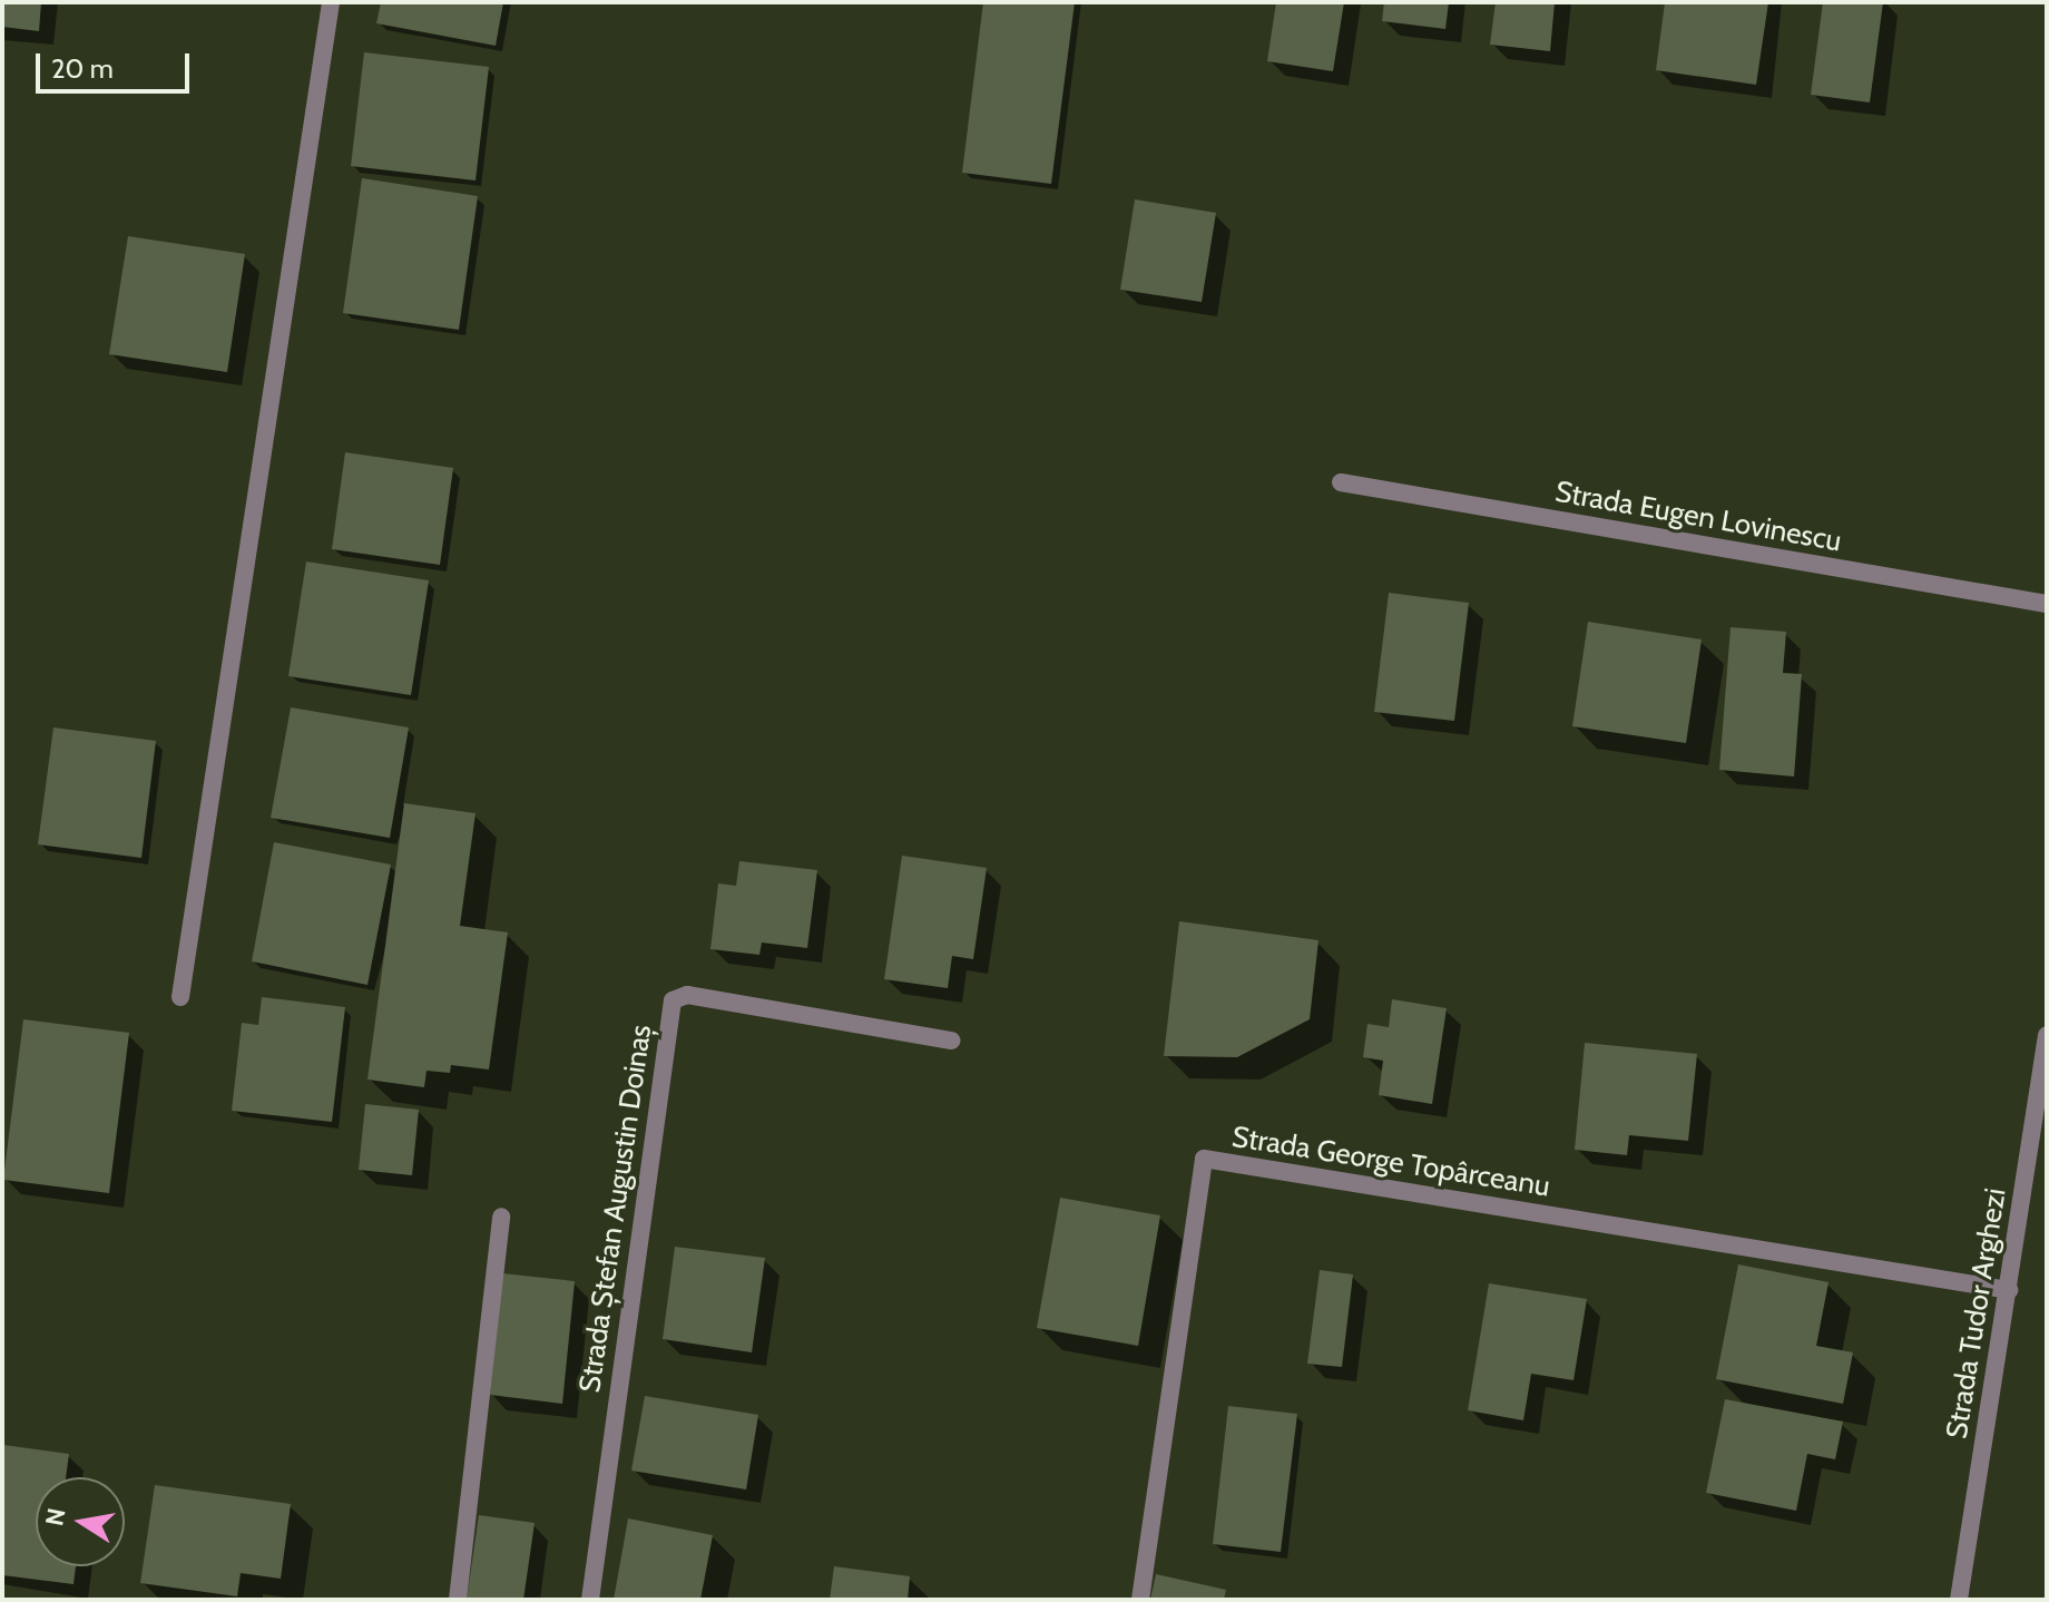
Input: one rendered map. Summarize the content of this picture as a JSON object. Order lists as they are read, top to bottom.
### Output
{
  "streets": {
    "street": [
      "Strada Eugen Lovinescu",
      "Strada George Topârceanu",
      "Strada Ștefan Augustin Doinaș",
      "Strada Tudor Arghezi"
    ]
  },
  "crossings": [
    ["Strada George Topârceanu", "Strada Tudor Arghezi"]
  ],
  "scale_bar": "20 m",
  "north": "left"
}
